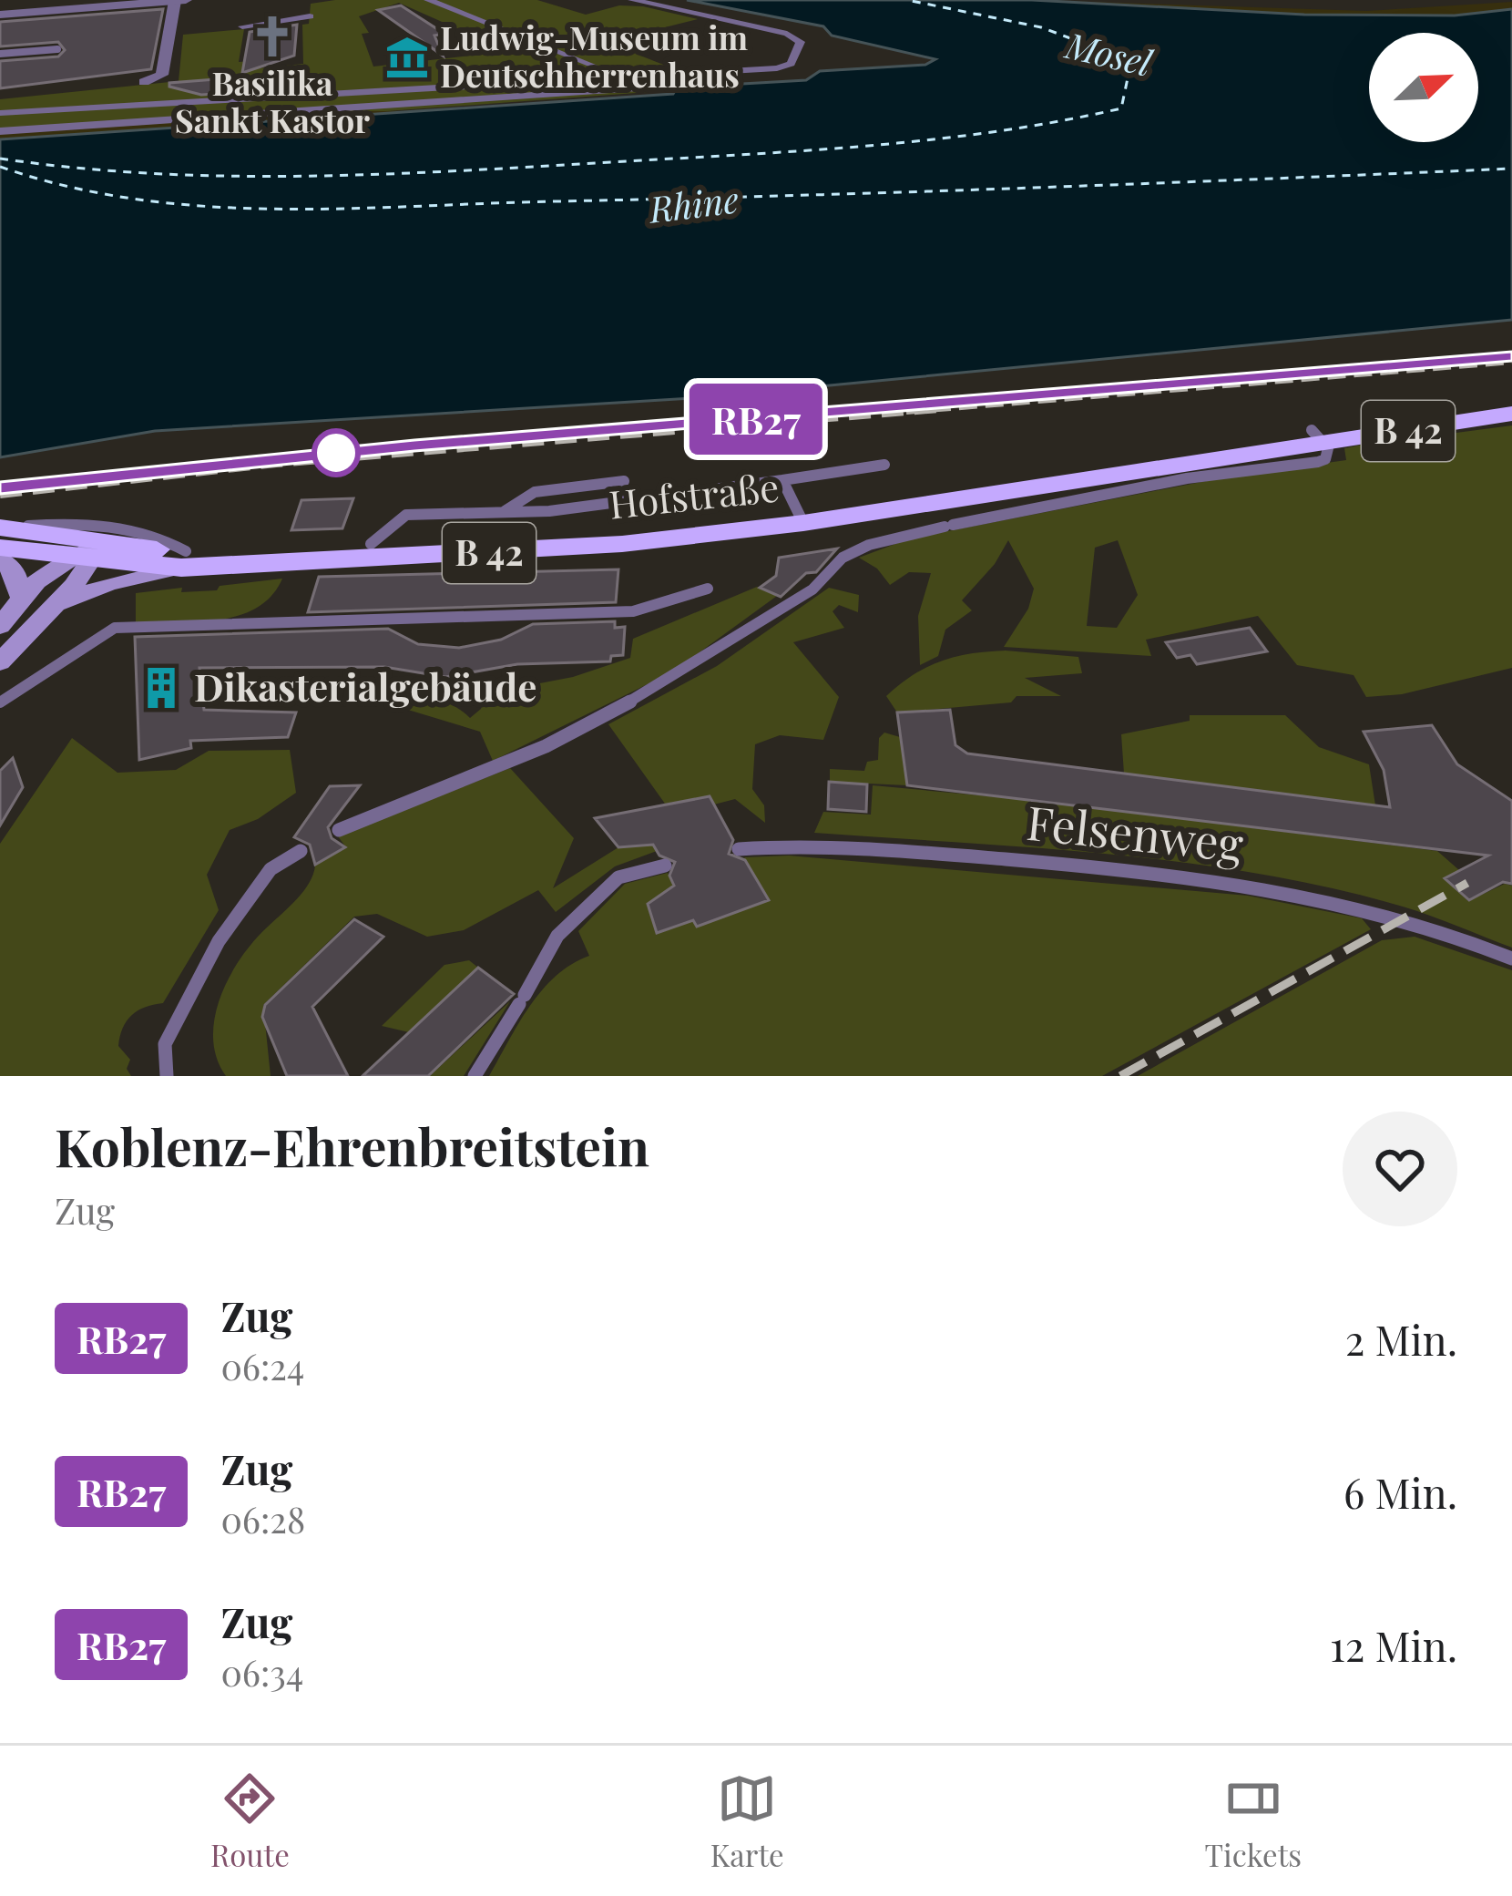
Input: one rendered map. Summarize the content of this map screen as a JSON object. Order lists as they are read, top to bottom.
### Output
{
  "streets": {
    "main road": ["B 42", "Hofstraße"],
    "lane": ["Felsenweg"]
  },
  "crossings": [
    ["B 42", "Hofstraße"]
  ],
  "water": ["Mosel", "Rhine"],
  "places": {
    "church": ["Basilika Sankt Kastor"],
    "museum": ["Ludwig-Museum im Deutschherrenhaus"],
    "building": ["Dikasterialgebäude"]
  },
  "north": "top right",
  "page": {
    "on_map": "RB27",
    "heading": ["Koblenz-Ehrenbreitstein", "Zug"],
    "list": [
      {
        "mark": "RB27",
        "name": "Zug",
        "note": "06:24",
        "value": "2 Min."
      },
      {
        "mark": "RB27",
        "name": "Zug",
        "note": "06:28",
        "value": "6 Min."
      },
      {
        "mark": "RB27",
        "name": "Zug",
        "note": "06:34",
        "value": "12 Min."
      }
    ],
    "tabs": ["Route", "Karte", "Tickets"]
  }
}
